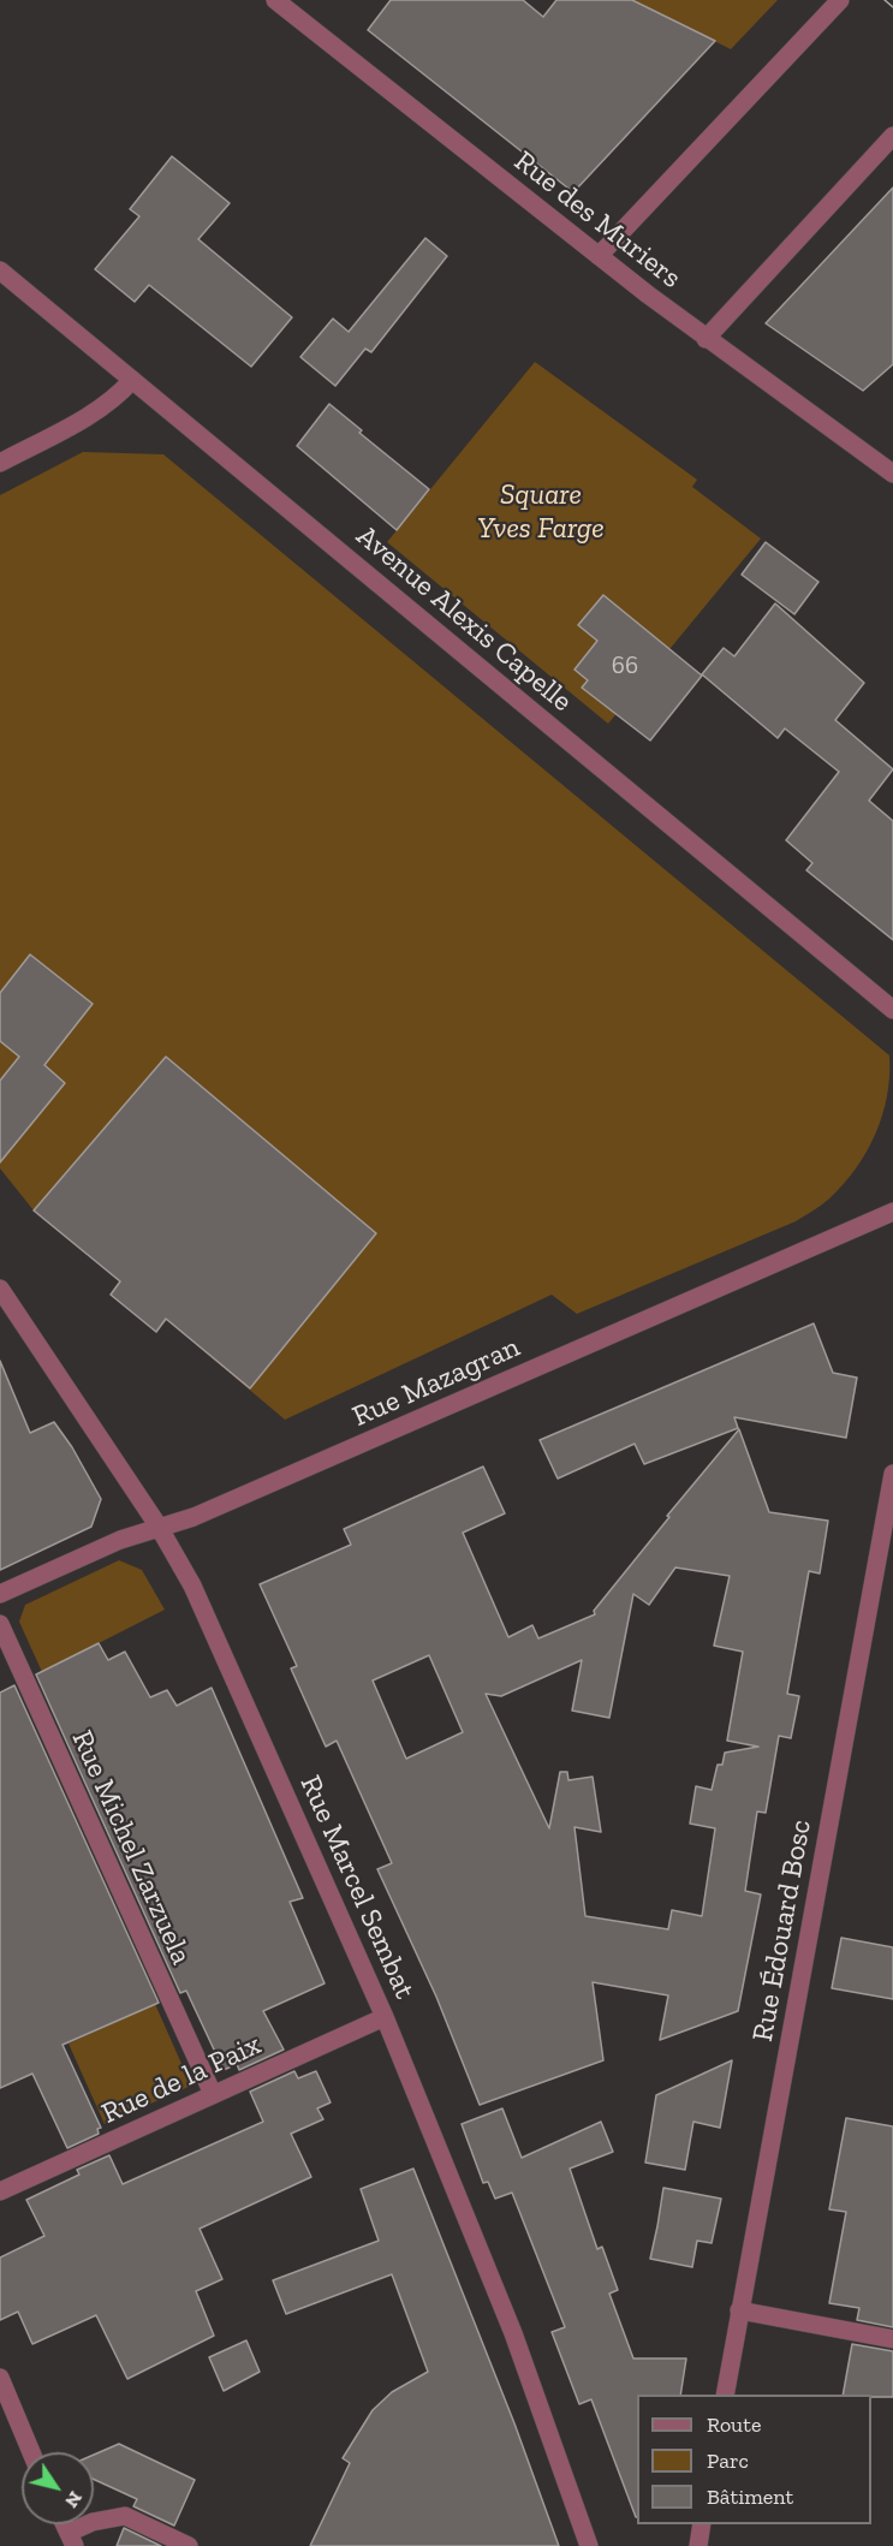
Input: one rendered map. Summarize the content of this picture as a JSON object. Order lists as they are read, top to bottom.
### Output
{
  "streets": {
    "street": [
      "Rue des Muriers",
      "Avenue Alexis Capelle",
      "Rue Mazagran",
      "Rue Michel Zarzuela",
      "Rue Marcel Sembat",
      "Rue Édouard Bosc",
      "Rue de la Paix"
    ]
  },
  "crossings": [
    ["Rue Mazagran", "Rue Marcel Sembat"],
    ["Rue Michel Zarzuela", "Rue de la Paix"],
    ["Rue Marcel Sembat", "Rue de la Paix"]
  ],
  "parks": ["Square Yves Farge"],
  "house_numbers": ["66"],
  "legend": ["Route", "Parc", "Bâtiment"],
  "north": "bottom right"
}
